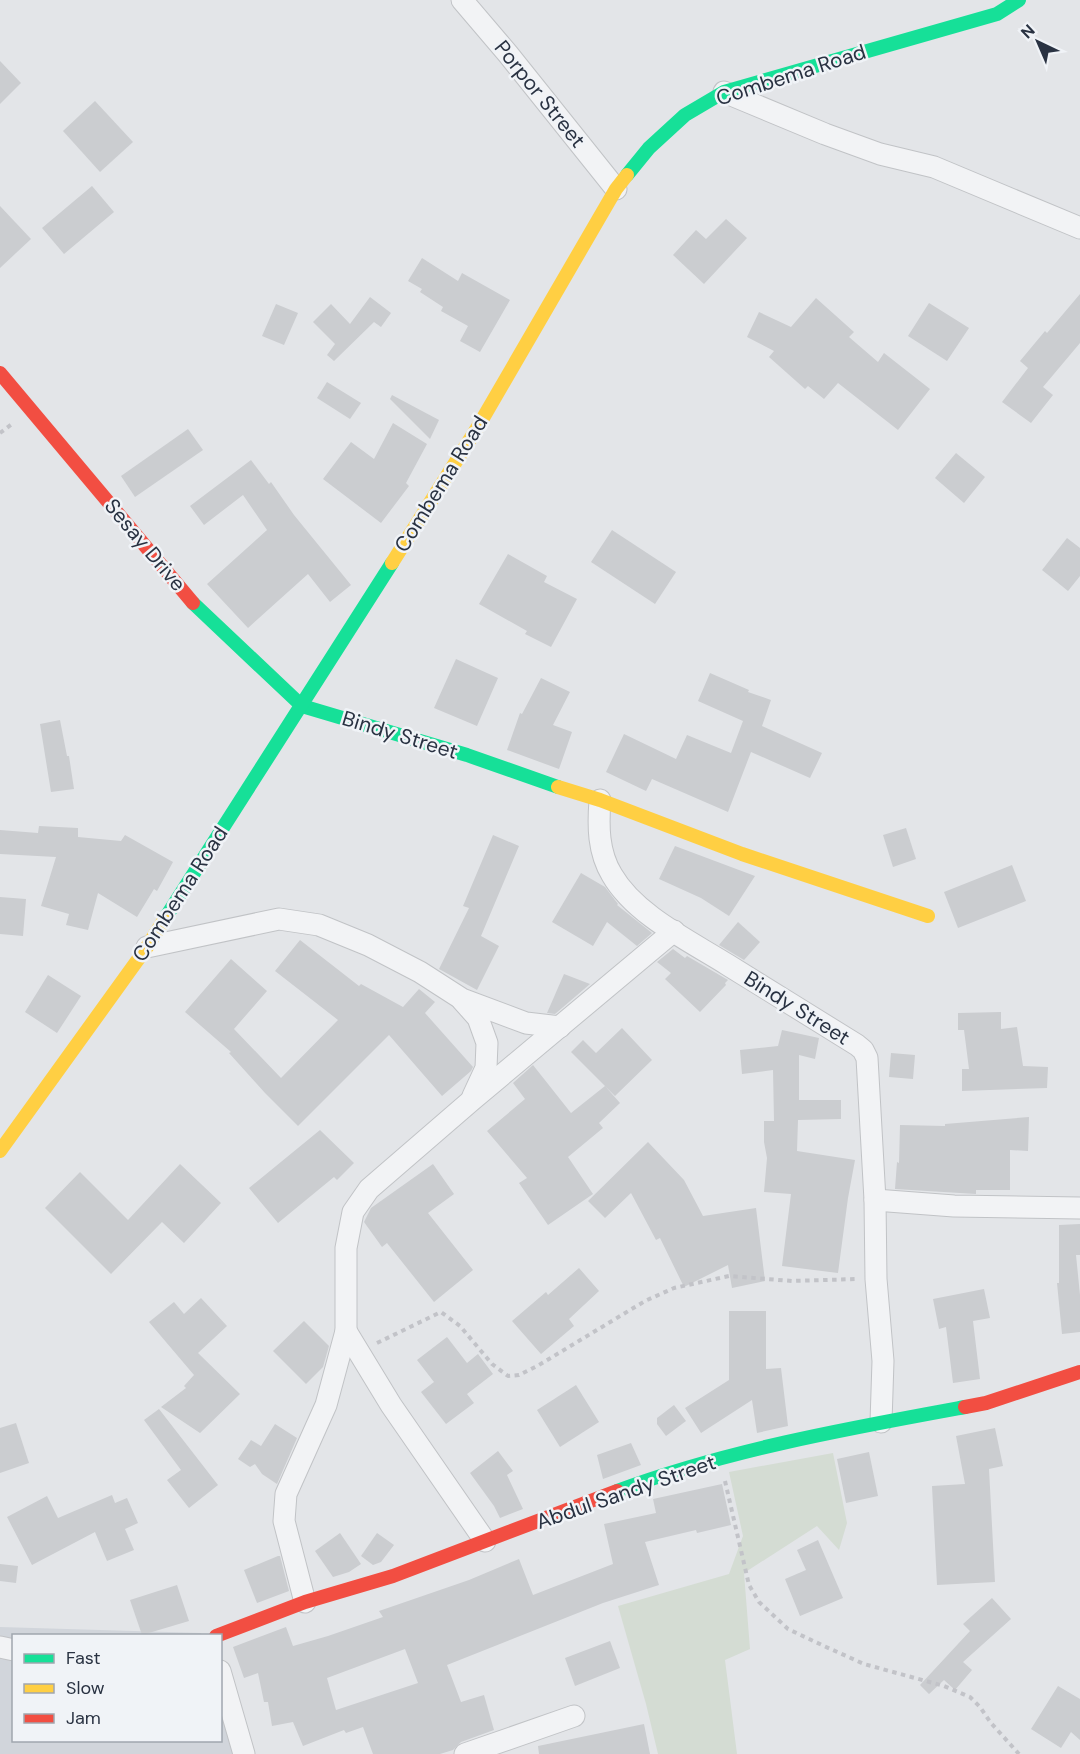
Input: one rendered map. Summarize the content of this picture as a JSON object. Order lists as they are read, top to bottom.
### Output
{
  "streets": {
    "street": [
      "Combema Road",
      "Porpor Street",
      "Sesay Drive",
      "Bindy Street",
      "Abdul Sandy Street"
    ]
  },
  "crossings": [
    ["Combema Road", "Porpor Street"],
    ["Combema Road", "Sesay Drive"],
    ["Combema Road", "Bindy Street"],
    ["Sesay Drive", "Bindy Street"],
    ["Bindy Street", "Abdul Sandy Street"]
  ],
  "legend": ["Fast", "Slow", "Jam"],
  "north": "top left"
}
